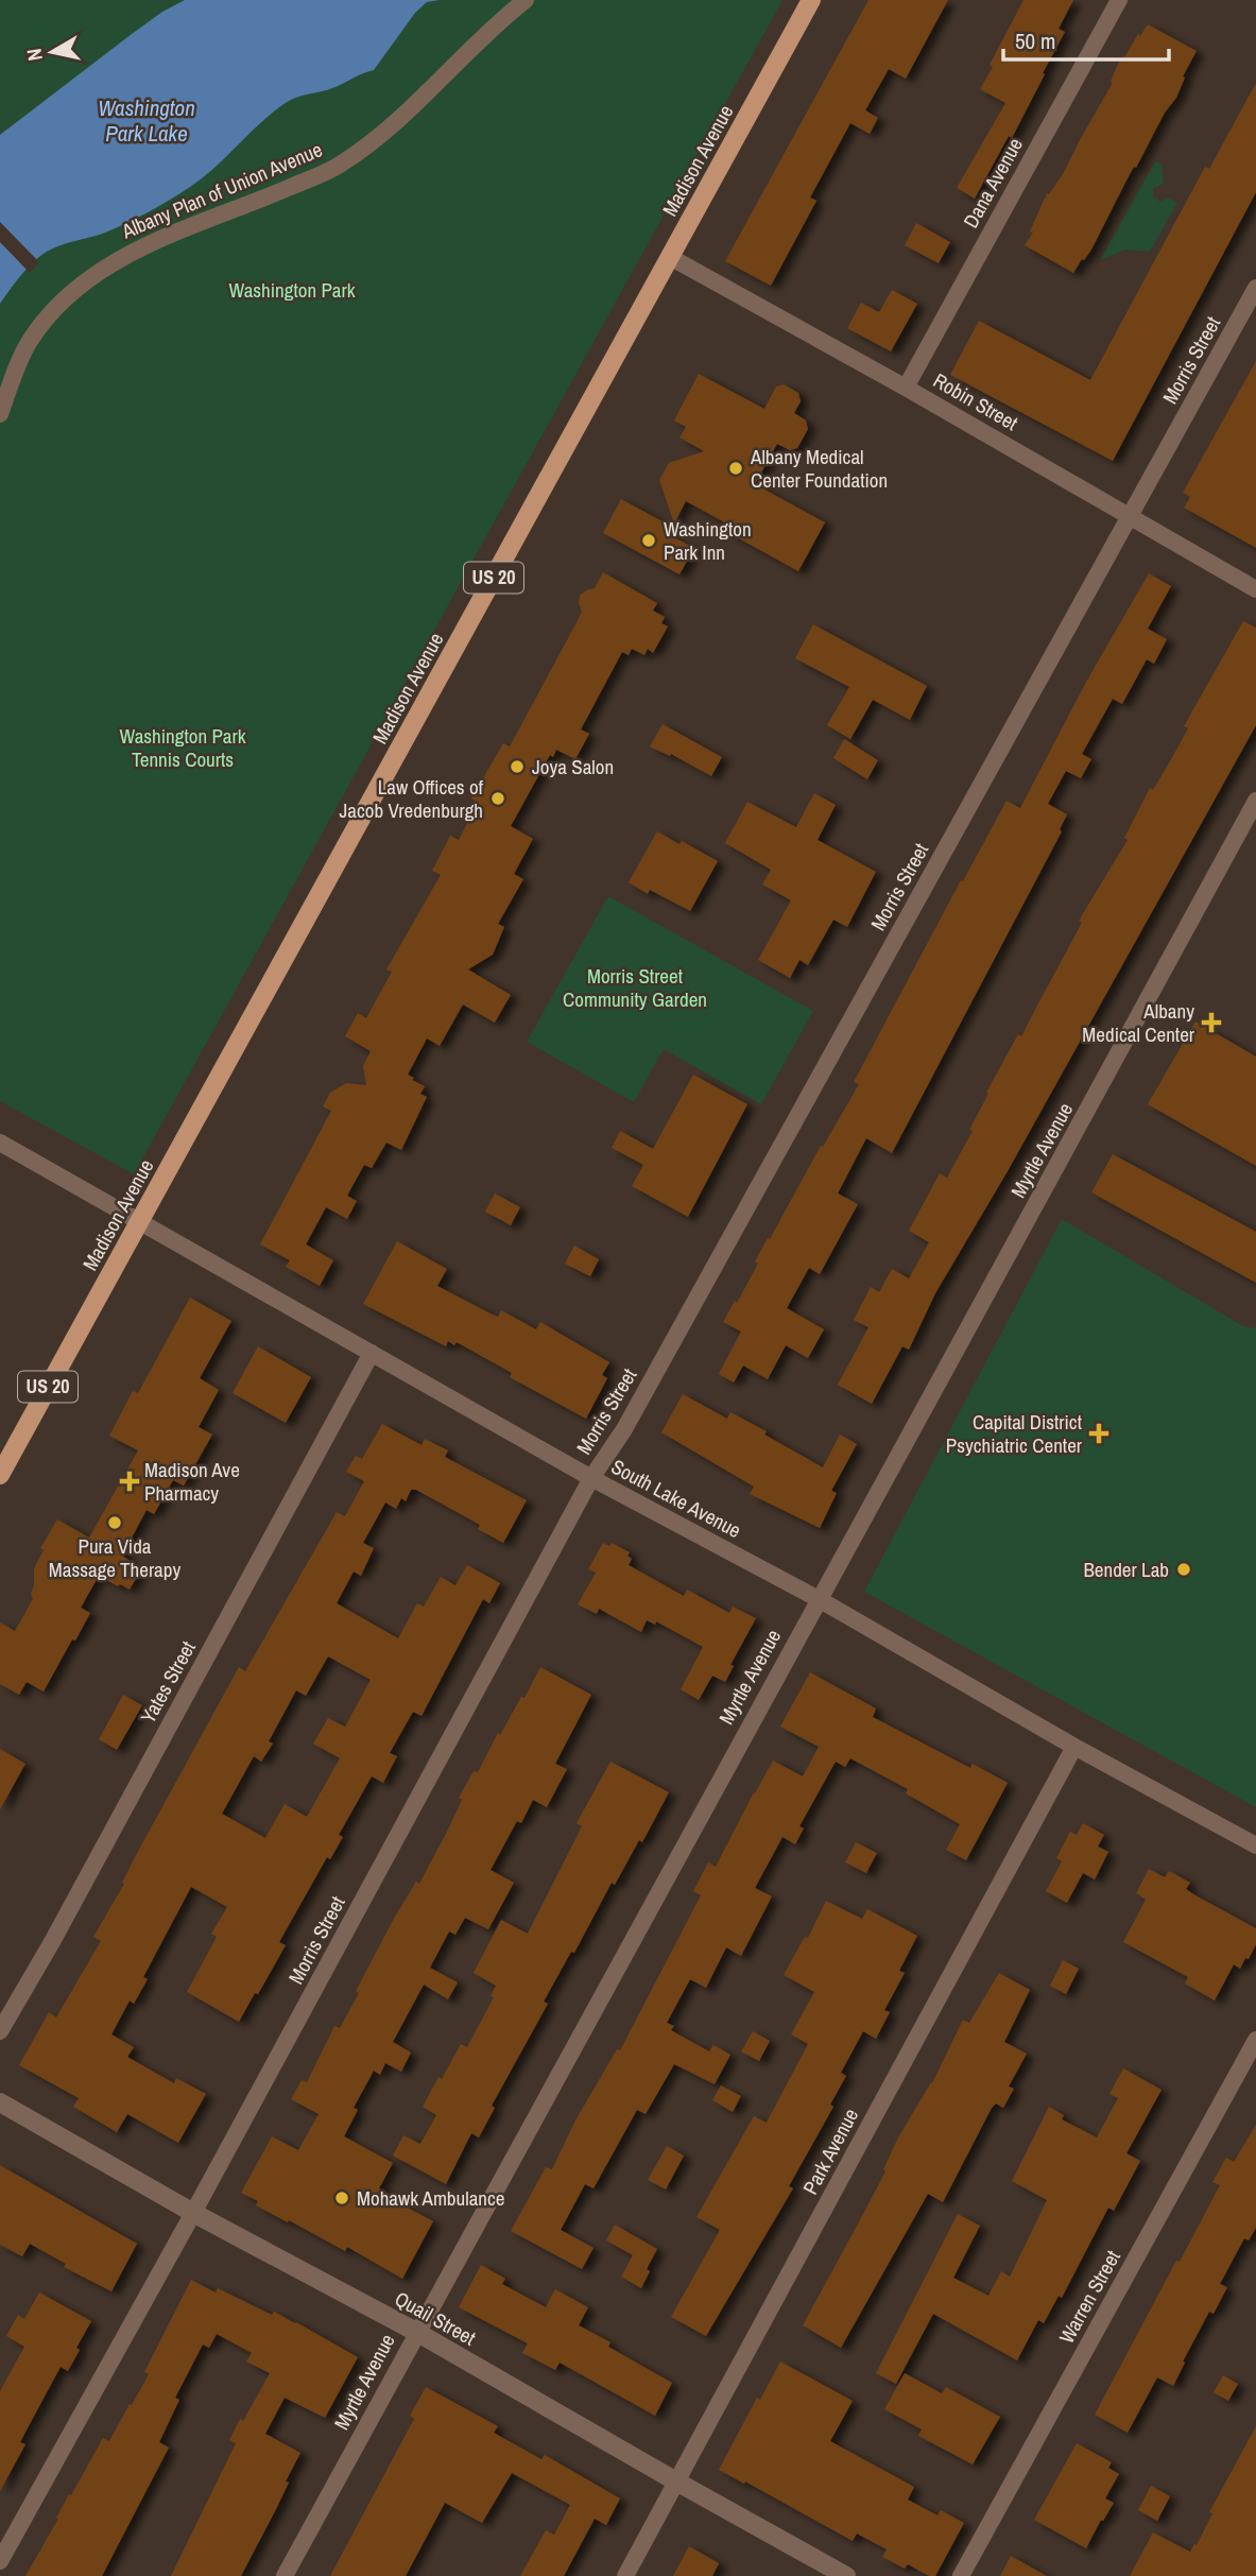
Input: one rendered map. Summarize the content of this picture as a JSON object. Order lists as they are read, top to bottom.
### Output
{
  "streets": {
    "main road": ["Madison Avenue", "US 20"],
    "street": [
      "Dana Avenue",
      "Albany Plan of Union Avenue",
      "Morris Street",
      "Robin Street",
      "Myrtle Avenue",
      "South Lake Avenue",
      "Yates Street",
      "Park Avenue",
      "Warren Street",
      "Quail Street"
    ]
  },
  "crossings": [
    ["Madison Avenue", "Robin Street"],
    ["Madison Avenue", "South Lake Avenue"],
    ["Dana Avenue", "Robin Street"],
    ["Morris Street", "Robin Street"],
    ["Morris Street", "South Lake Avenue"],
    ["Morris Street", "Quail Street"],
    ["Myrtle Avenue", "South Lake Avenue"],
    ["Myrtle Avenue", "Quail Street"],
    ["South Lake Avenue", "Yates Street"],
    ["South Lake Avenue", "Park Avenue"],
    ["Park Avenue", "Quail Street"]
  ],
  "water": ["Washington Park Lake"],
  "parks": ["Washington Park", "Washington Park Tennis Courts", "Morris Street Community Garden"],
  "places": {
    "other": [
      "Albany Medical Center Foundation",
      "Washington Park Inn",
      "Joya Salon",
      "Law Offices of Jacob Vredenburgh",
      "Pura Vida Massage Therapy",
      "Bender Lab",
      "Mohawk Ambulance"
    ],
    "health": ["Albany Medical Center", "Capital District Psychiatric Center", "Madison Ave Pharmacy"]
  },
  "scale_bar": "50 m",
  "north": "left"
}
